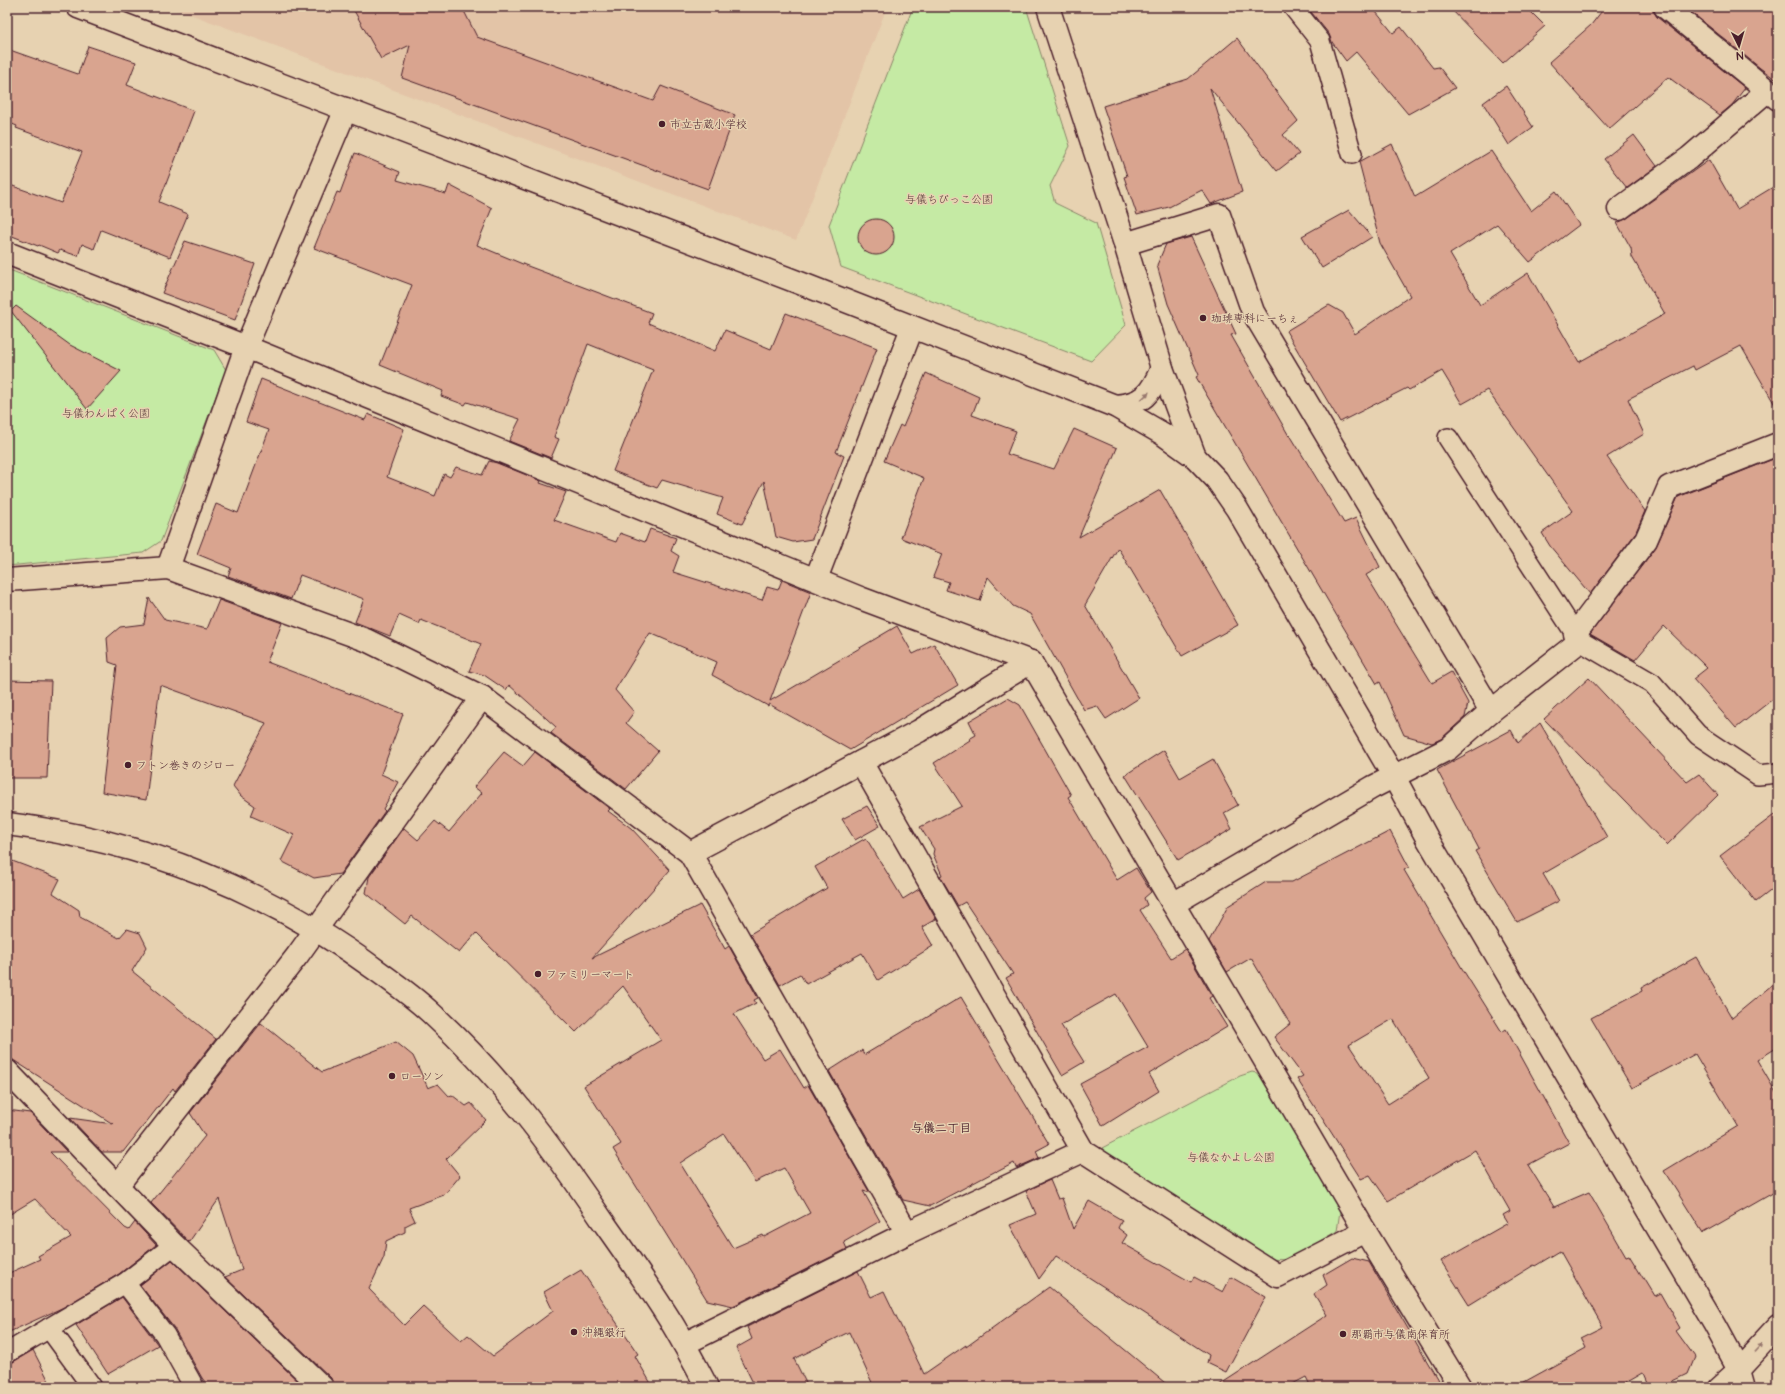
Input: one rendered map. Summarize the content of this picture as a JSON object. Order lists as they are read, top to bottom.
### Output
{
  "districts": ["与儀二丁目"],
  "parks": ["与儀ちびっこ公園", "与儀わんぱく公園", "与儀なかよし公園"],
  "places": [
    "市立古蔵小学校",
    "珈琲専科にーちぇ",
    "フトン巻きのジロー",
    "ファミリーマート",
    "ローソン",
    "沖縄銀行",
    "那覇市与儀南保育所"
  ],
  "north": "bottom"
}
